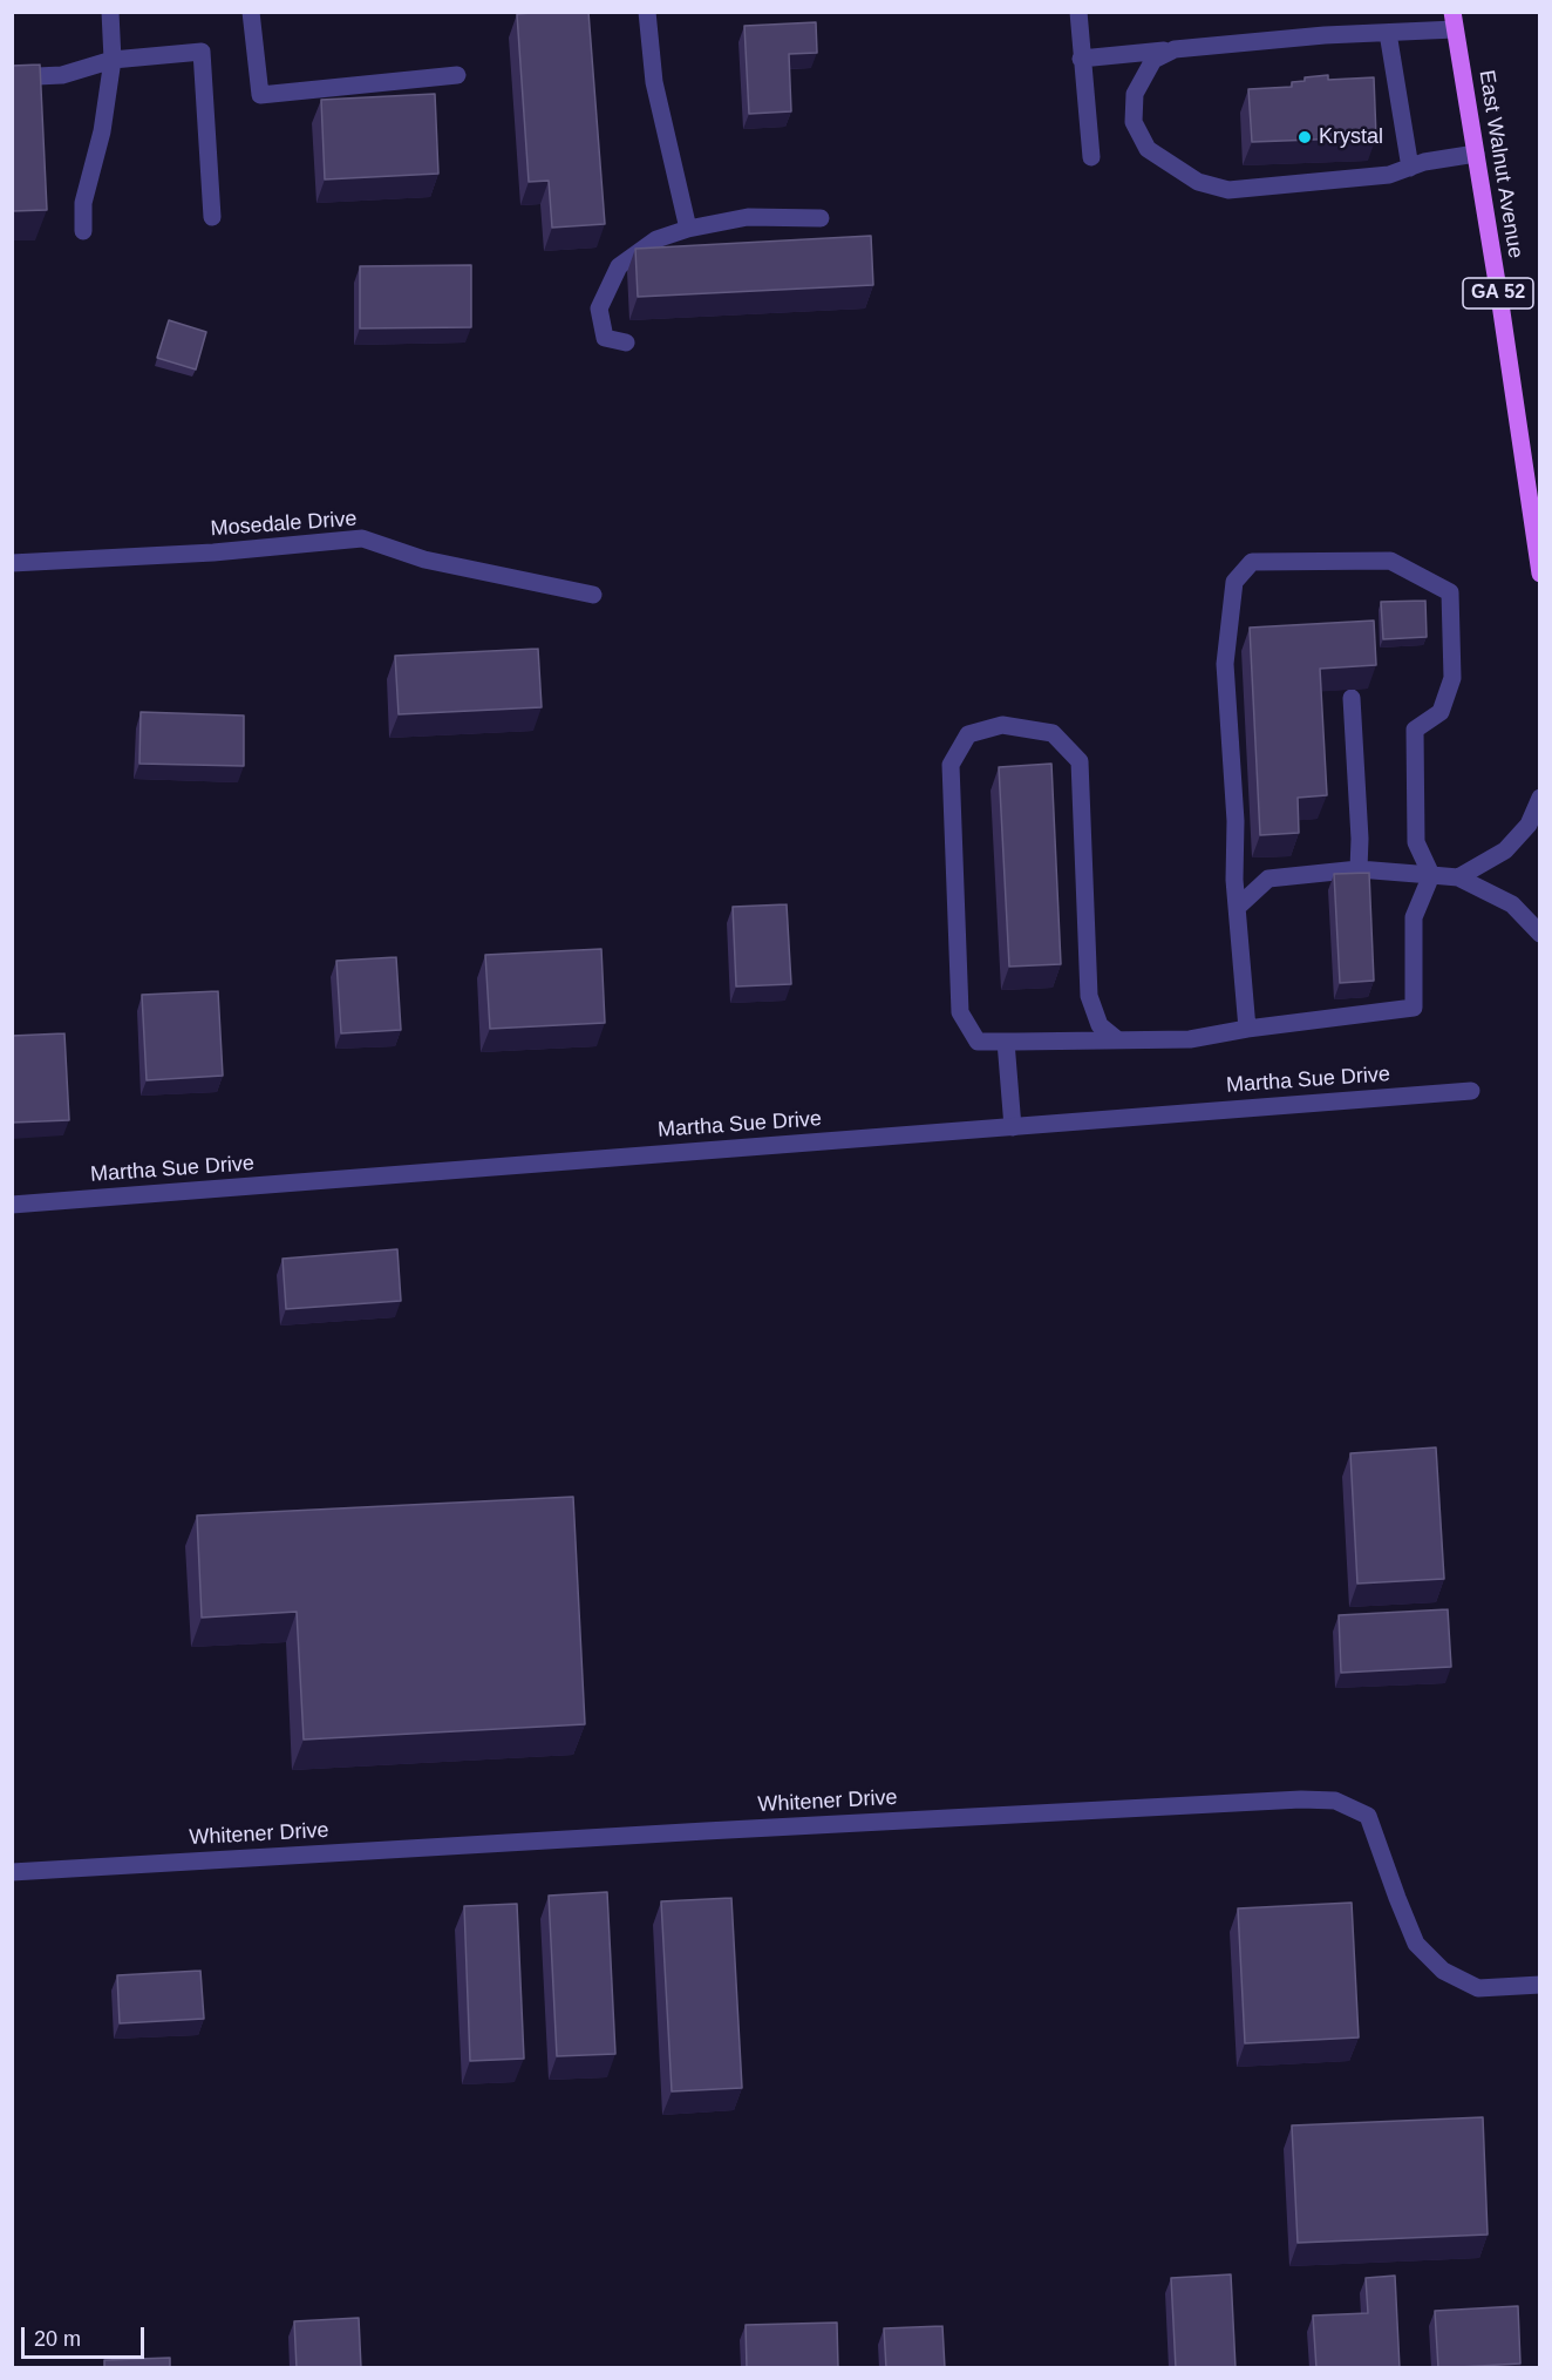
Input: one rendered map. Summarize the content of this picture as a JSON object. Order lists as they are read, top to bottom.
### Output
{
  "streets": {
    "main road": ["East Walnut Avenue", "GA 52"],
    "street": ["Mosedale Drive", "Martha Sue Drive", "Whitener Drive"]
  },
  "places": ["Krystal"],
  "scale_bar": "20 m"
}
